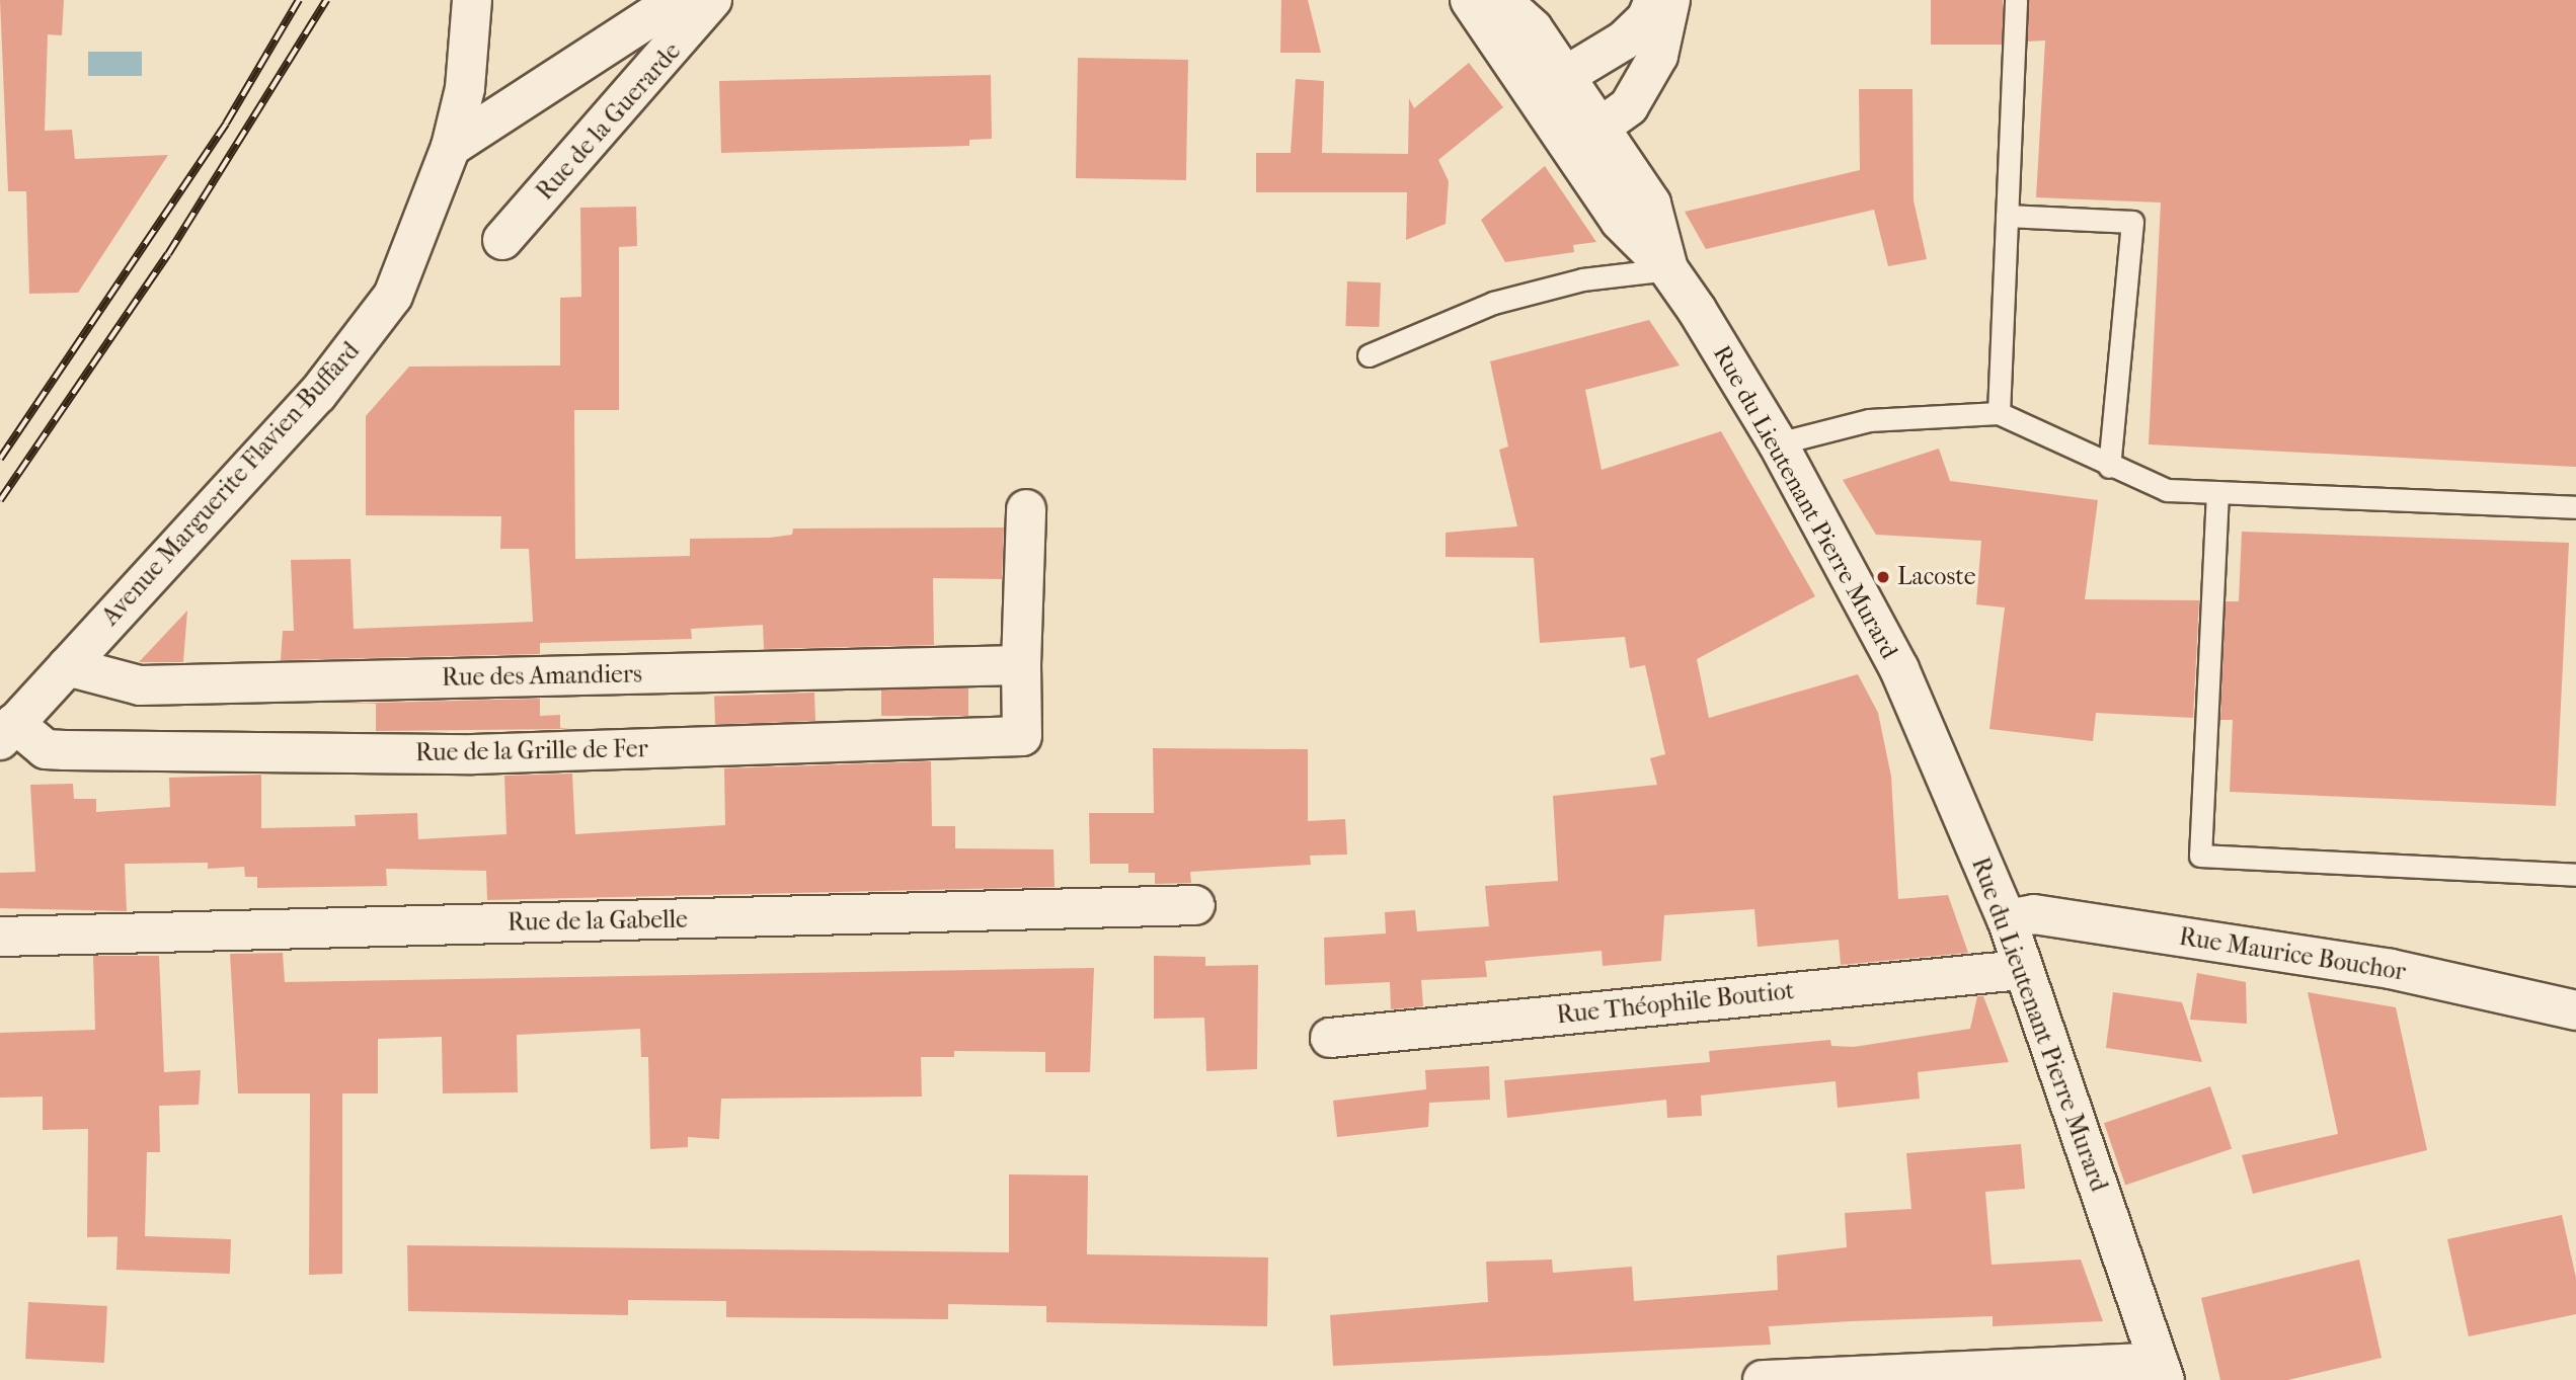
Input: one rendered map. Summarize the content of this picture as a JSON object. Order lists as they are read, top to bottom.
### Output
{
  "streets": {
    "street": [
      "Rue de la Guerarde",
      "Avenue Marguerite Flavien-Buffard",
      "Rue du Lieutenant Pierre Murard",
      "Rue des Amandiers",
      "Rue de la Grille de Fer",
      "Rue de la Gabelle",
      "Rue Maurice Bouchor",
      "Rue Théophile Boutiot"
    ]
  },
  "crossings": [
    ["Rue de la Guerarde", "Avenue Marguerite Flavien-Buffard"],
    ["Avenue Marguerite Flavien-Buffard", "Rue des Amandiers"],
    ["Avenue Marguerite Flavien-Buffard", "Rue de la Grille de Fer"],
    ["Rue du Lieutenant Pierre Murard", "Rue Maurice Bouchor"],
    ["Rue du Lieutenant Pierre Murard", "Rue Théophile Boutiot"],
    ["Rue des Amandiers", "Rue de la Grille de Fer"]
  ],
  "places": ["Lacoste"]
}
